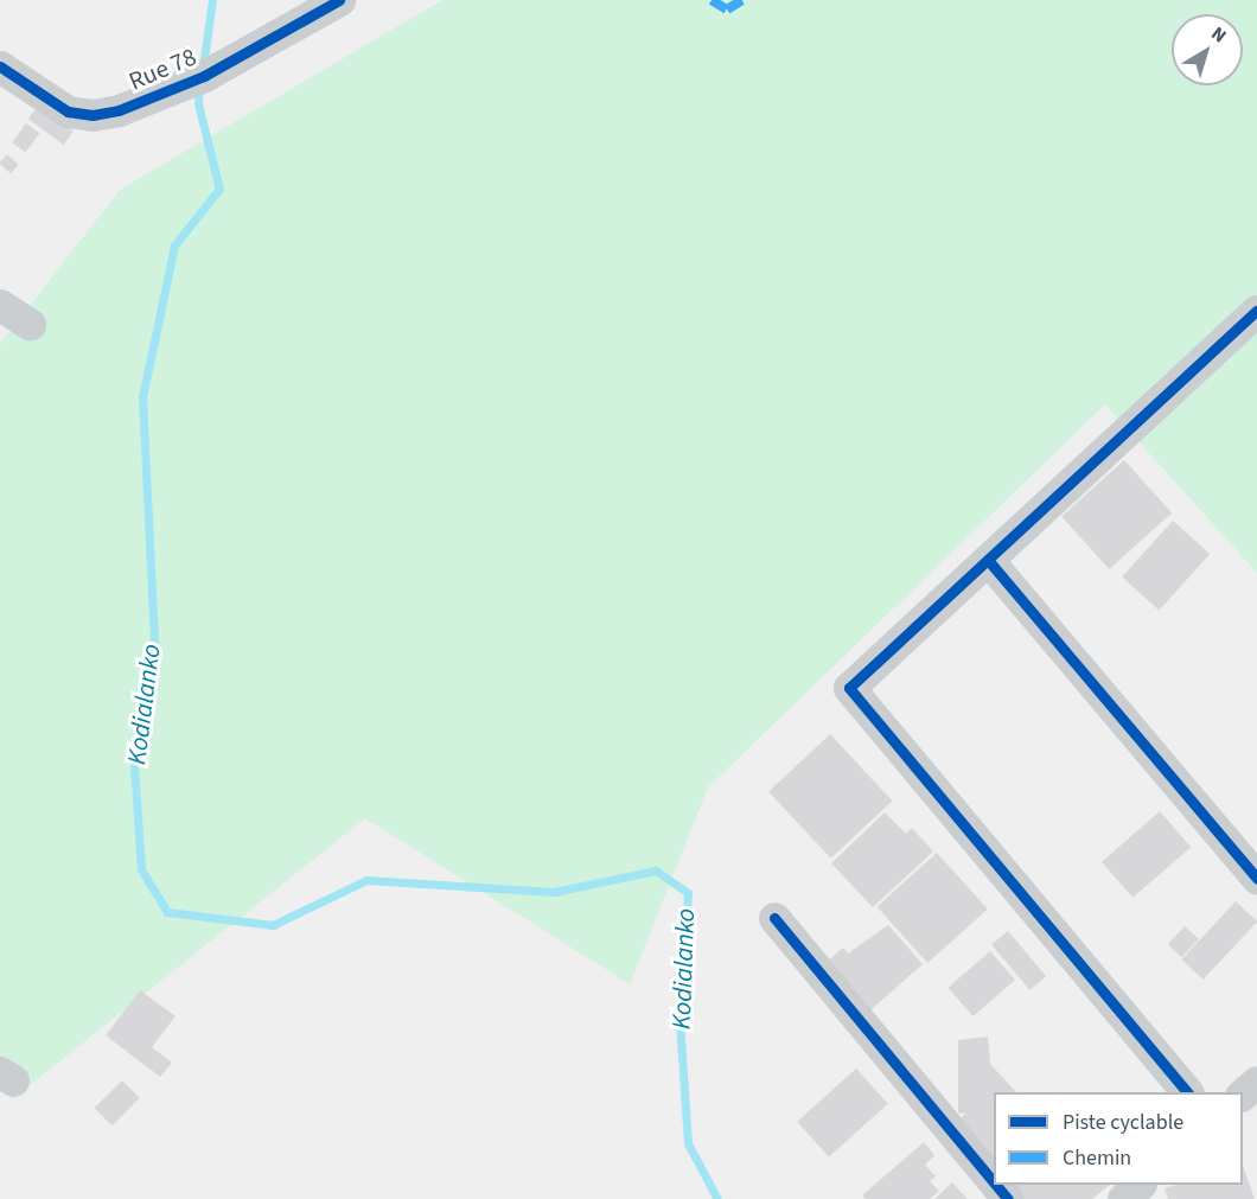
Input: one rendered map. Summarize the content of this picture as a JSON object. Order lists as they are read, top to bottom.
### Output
{
  "streets": {
    "street": ["Rue 78"]
  },
  "water": ["Kodialanko"],
  "legend": ["Piste cyclable", "Chemin"],
  "north": "top right"
}
